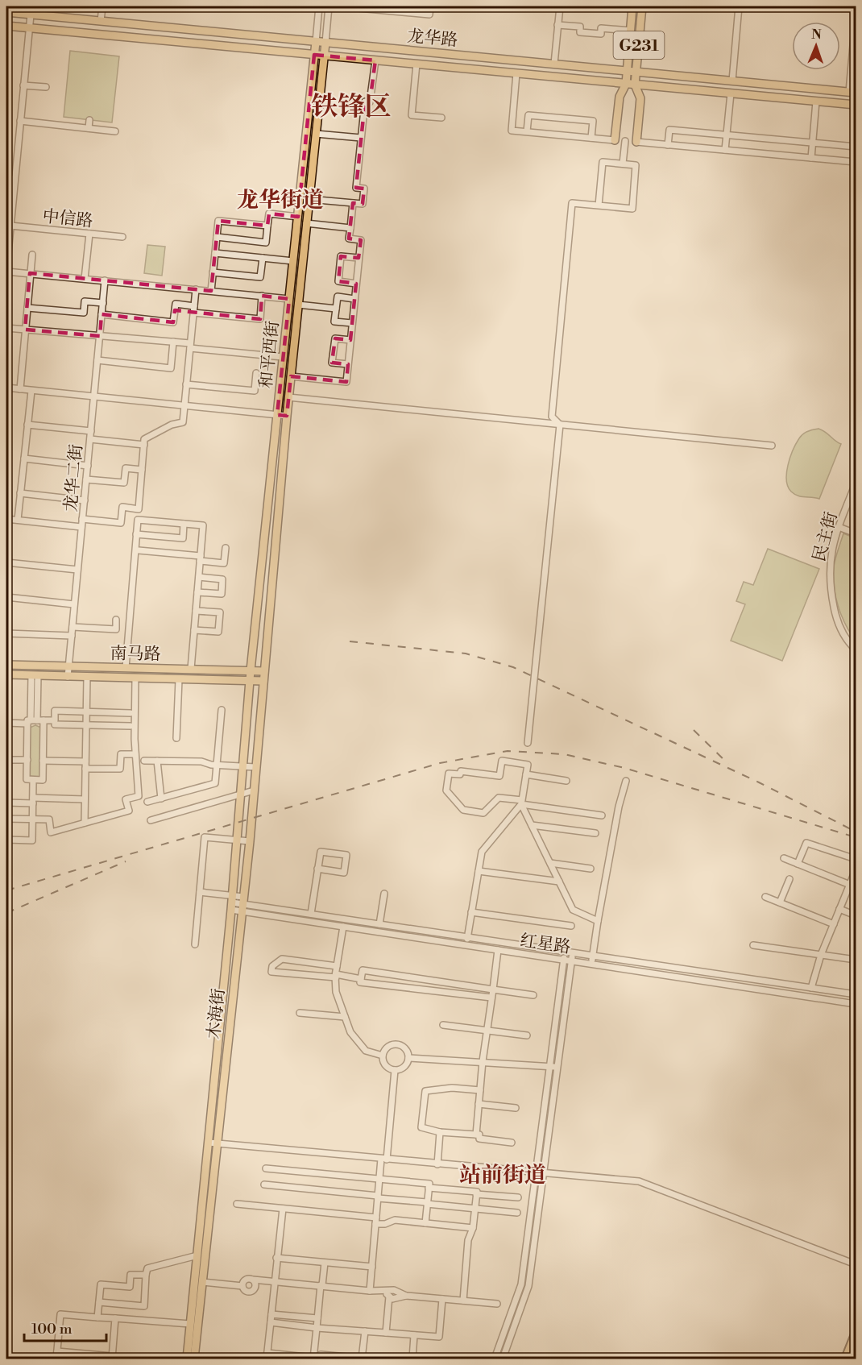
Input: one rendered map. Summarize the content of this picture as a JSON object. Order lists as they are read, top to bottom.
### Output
{
  "streets": {
    "main road": [
      "龙华路",
      "G231",
      "和平西街",
      "南马路",
      "木海街"
    ],
    "street": [
      "中信路",
      "龙华二街",
      "民主街",
      "红星路"
    ]
  },
  "crossings": [
    ["龙华路", "G231"],
    ["龙华路", "和平西街"],
    ["和平西街", "南马路"],
    ["和平西街", "木海街"],
    ["龙华二街", "南马路"],
    ["南马路", "木海街"],
    ["红星路", "木海街"]
  ],
  "districts": ["铁锋区", "龙华街道", "站前街道"],
  "scale_bar": "100 m",
  "north": "top"
}
